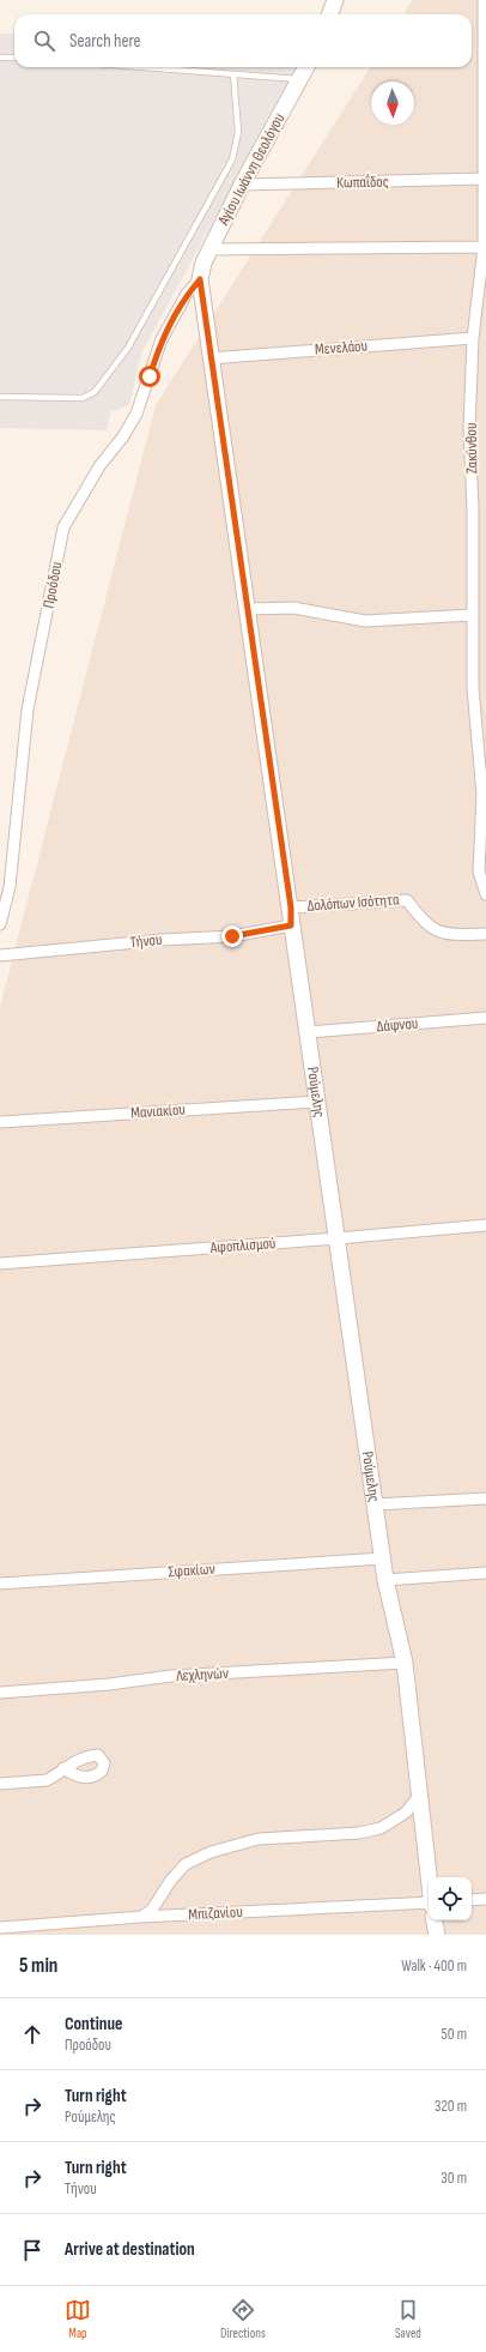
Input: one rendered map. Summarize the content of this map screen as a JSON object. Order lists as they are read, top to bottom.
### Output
{
  "streets": {
    "street": [
      "Αγίου Ιωάννη Θεολόγου",
      "Κωπαΐδος",
      "Μενελάου",
      "Ζακύνθου",
      "Προόδου",
      "Δολόπων Ισότητα",
      "Τήνου",
      "Δάφνου",
      "Ρούμελης",
      "Μανιακίου",
      "Αφοπλισμού",
      "Σφακίων",
      "Λεχληνών",
      "Μπιζανίου"
    ]
  },
  "crossings": [
    ["Αγίου Ιωάννη Θεολόγου", "Κωπαΐδος"],
    ["Αγίου Ιωάννη Θεολόγου", "Προόδου"],
    ["Αγίου Ιωάννη Θεολόγου", "Ρούμελης"],
    ["Κωπαΐδος", "Ζακύνθου"],
    ["Μενελάου", "Ζακύνθου"],
    ["Μενελάου", "Ρούμελης"],
    ["Προόδου", "Ρούμελης"],
    ["Δολόπων Ισότητα", "Ρούμελης"],
    ["Τήνου", "Ρούμελης"],
    ["Δάφνου", "Ρούμελης"],
    ["Ρούμελης", "Μανιακίου"],
    ["Ρούμελης", "Αφοπλισμού"],
    ["Ρούμελης", "Σφακίων"],
    ["Ρούμελης", "Λεχληνών"]
  ],
  "north": "bottom",
  "page": {
    "search": "Search here",
    "heading": ["5 min", "Walk · 400 m"],
    "list": [
      ["Continue", "Προόδου", "50 m"],
      ["Turn right", "Ρούμελης", "320 m"],
      ["Turn right", "Τήνου", "30 m"],
      "Arrive at destination"
    ],
    "nav": ["Map", "Directions", "Saved"]
  }
}
